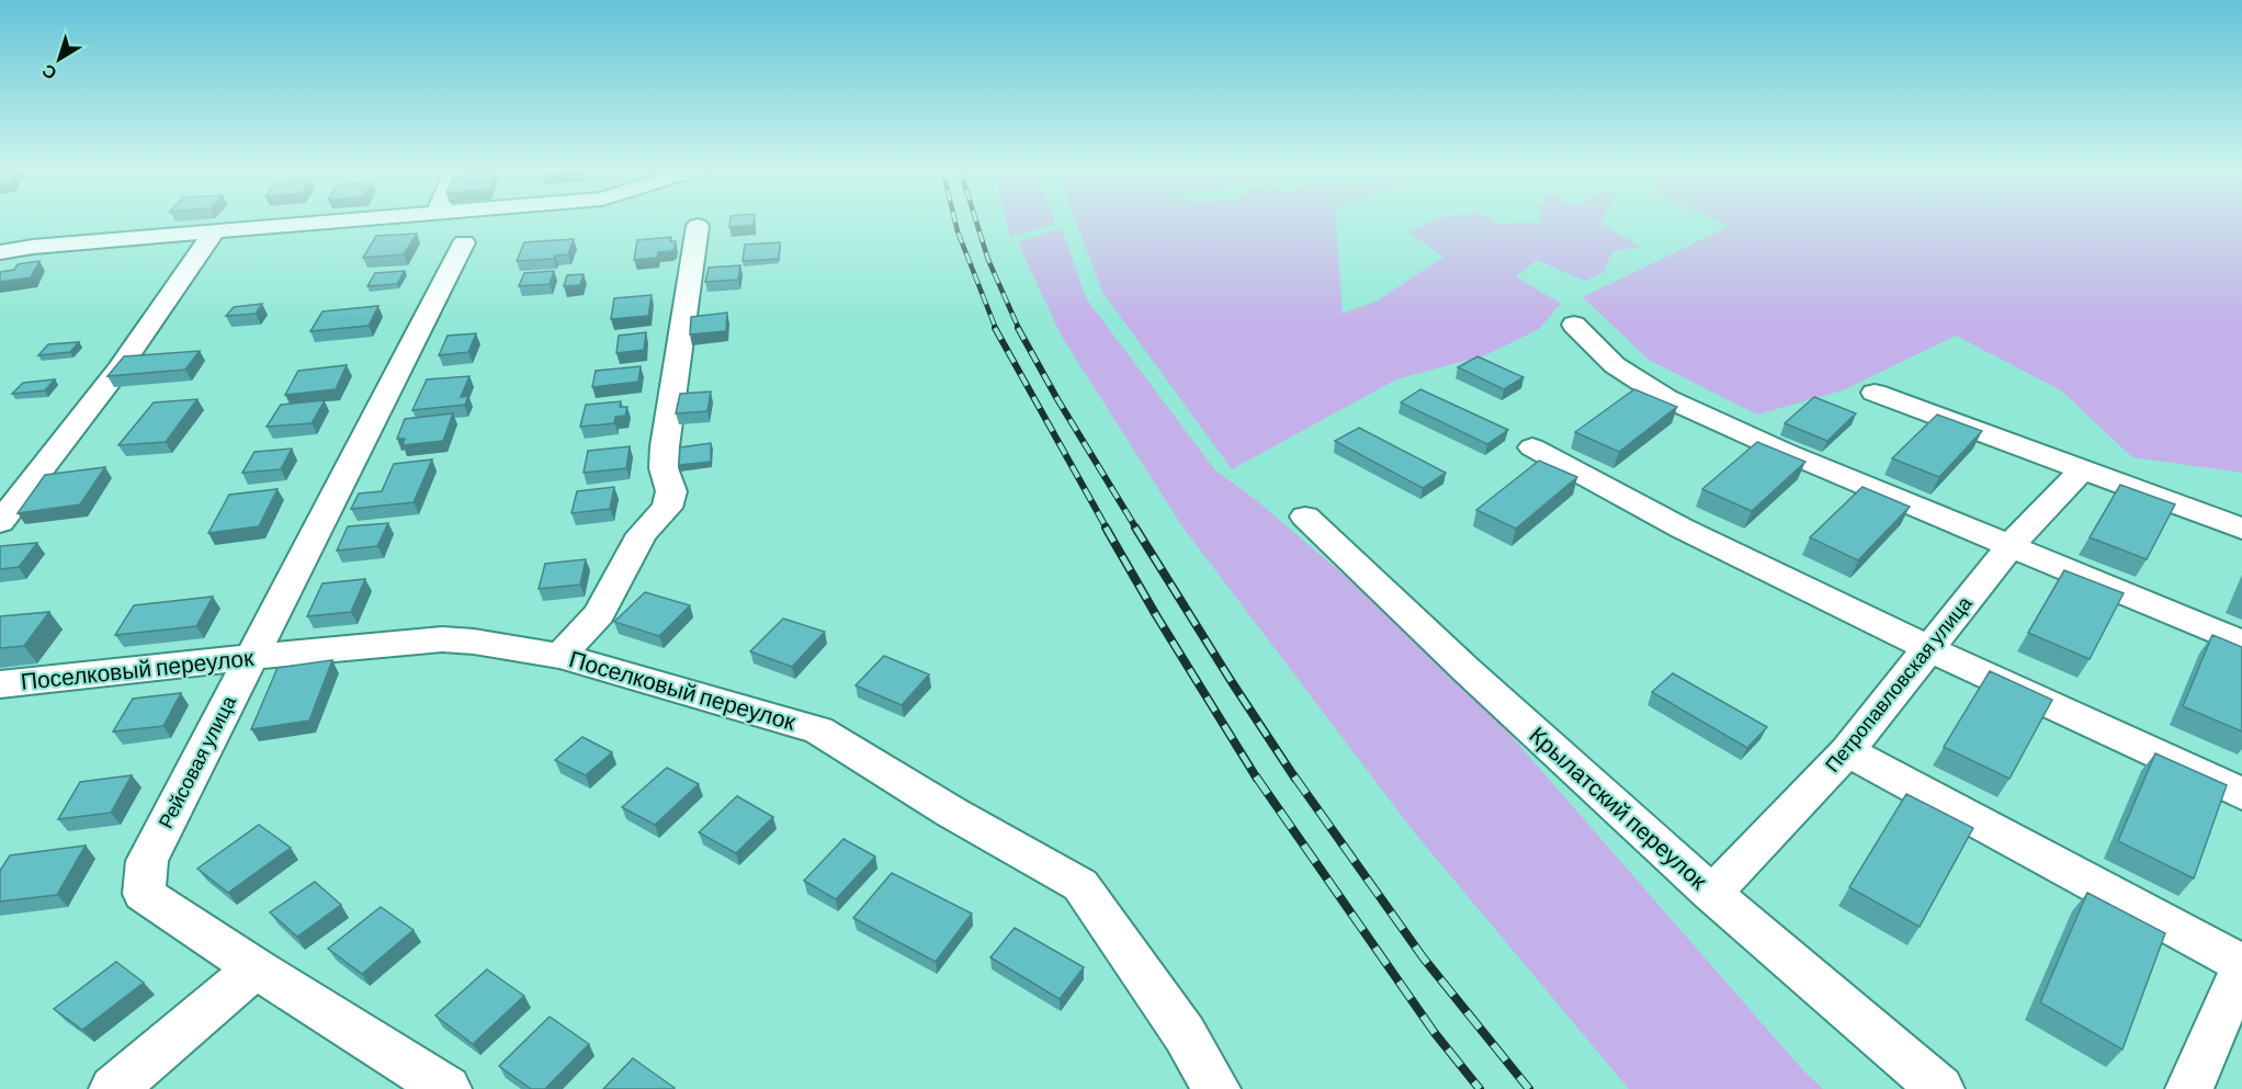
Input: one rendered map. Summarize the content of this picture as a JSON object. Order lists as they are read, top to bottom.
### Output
{
  "streets": {
    "street": [
      "Поселковый переулок",
      "Петропавловская улица",
      "Рейсовая улица",
      "Крылатский переулок"
    ]
  },
  "crossings": [
    ["Поселковый переулок", "Рейсовая улица"],
    ["Петропавловская улица", "Крылатский переулок"]
  ],
  "north": "bottom left"
}
